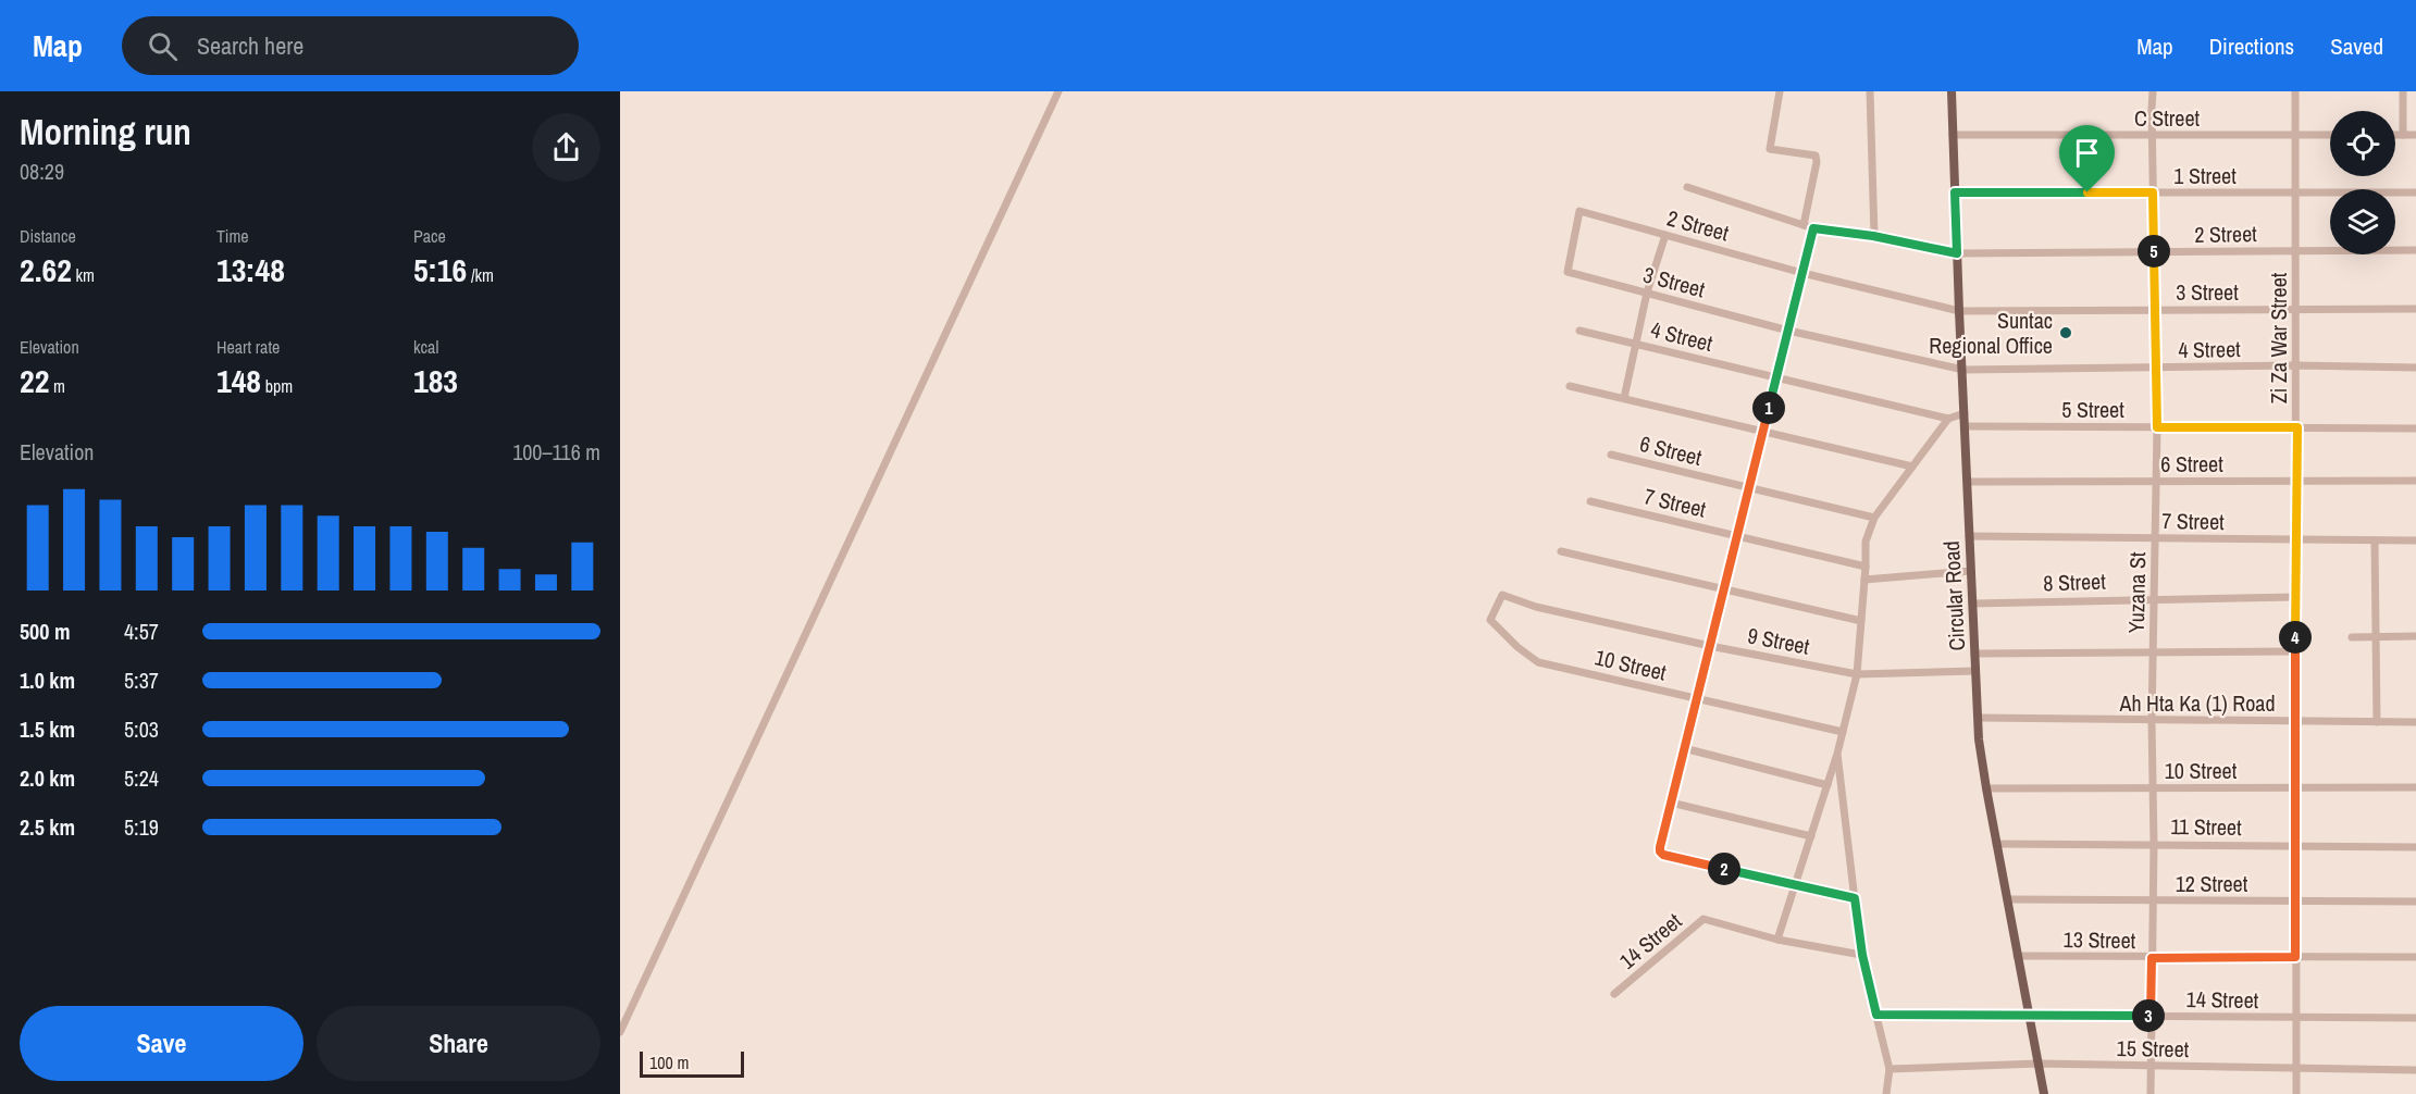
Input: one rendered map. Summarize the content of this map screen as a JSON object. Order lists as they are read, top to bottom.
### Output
{
  "streets": {
    "main road": ["Circular Road"],
    "street": [
      "C Street",
      "1 Street",
      "2 Street",
      "3 Street",
      "4 Street",
      "Zi Za War Street",
      "5 Street",
      "6 Street",
      "7 Street",
      "8 Street",
      "Yuzana St",
      "9 Street",
      "10 Street",
      "Ah Hta Ka (1) Road",
      "11 Street",
      "12 Street",
      "13 Street",
      "14 Street",
      "15 Street"
    ]
  },
  "crossings": [
    ["C Street", "Zi Za War Street"],
    ["C Street", "Yuzana St"],
    ["C Street", "Circular Road"],
    ["1 Street", "Zi Za War Street"],
    ["1 Street", "Yuzana St"],
    ["1 Street", "Circular Road"],
    ["2 Street", "3 Street"],
    ["2 Street", "Zi Za War Street"],
    ["2 Street", "Yuzana St"],
    ["2 Street", "Circular Road"],
    ["3 Street", "4 Street"],
    ["3 Street", "Zi Za War Street"],
    ["3 Street", "Yuzana St"],
    ["3 Street", "Circular Road"],
    ["4 Street", "Zi Za War Street"],
    ["4 Street", "Yuzana St"],
    ["4 Street", "Circular Road"],
    ["Zi Za War Street", "5 Street"],
    ["Zi Za War Street", "6 Street"],
    ["Zi Za War Street", "7 Street"],
    ["Zi Za War Street", "8 Street"],
    ["Zi Za War Street", "10 Street"],
    ["Zi Za War Street", "Ah Hta Ka (1) Road"],
    ["Zi Za War Street", "11 Street"],
    ["Zi Za War Street", "12 Street"],
    ["Zi Za War Street", "13 Street"],
    ["Zi Za War Street", "14 Street"],
    ["Zi Za War Street", "15 Street"],
    ["5 Street", "Yuzana St"],
    ["5 Street", "Circular Road"],
    ["6 Street", "Yuzana St"],
    ["6 Street", "Circular Road"],
    ["7 Street", "Yuzana St"],
    ["7 Street", "Circular Road"],
    ["8 Street", "Yuzana St"],
    ["8 Street", "Circular Road"],
    ["Yuzana St", "10 Street"],
    ["Yuzana St", "Ah Hta Ka (1) Road"],
    ["Yuzana St", "11 Street"],
    ["Yuzana St", "12 Street"],
    ["Yuzana St", "13 Street"],
    ["Yuzana St", "14 Street"],
    ["Yuzana St", "15 Street"],
    ["Circular Road", "9 Street"],
    ["Circular Road", "10 Street"],
    ["Circular Road", "Ah Hta Ka (1) Road"],
    ["Circular Road", "11 Street"],
    ["Circular Road", "12 Street"],
    ["Circular Road", "13 Street"],
    ["Circular Road", "14 Street"],
    ["Circular Road", "15 Street"],
    ["9 Street", "10 Street"]
  ],
  "places": ["Suntac Regional Office"],
  "scale_bar": "100 m",
  "page": {
    "header": "Map",
    "search": "Search here",
    "nav": ["Map", "Directions", "Saved"],
    "heading": ["Morning run", "08:29"],
    "stats": [
      ["Distance", "2.62 km"],
      ["Time", "13:48"],
      ["Pace", "5:16 /km"],
      ["Elevation", "22 m"],
      ["Heart rate", "148 bpm"],
      ["kcal", "183"]
    ],
    "pins": [
      "5",
      "1",
      "4",
      "2",
      "3"
    ],
    "chart": ["Elevation", "100–116 m"],
    "list": [
      {
        "name": "500 m",
        "note": "4:57"
      },
      {
        "name": "1.0 km",
        "note": "5:37"
      },
      {
        "name": "1.5 km",
        "note": "5:03"
      },
      {
        "name": "2.0 km",
        "note": "5:24"
      },
      {
        "name": "2.5 km",
        "note": "5:19"
      }
    ],
    "buttons": ["Save", "Share"],
    "scale": "100 m"
  }
}
